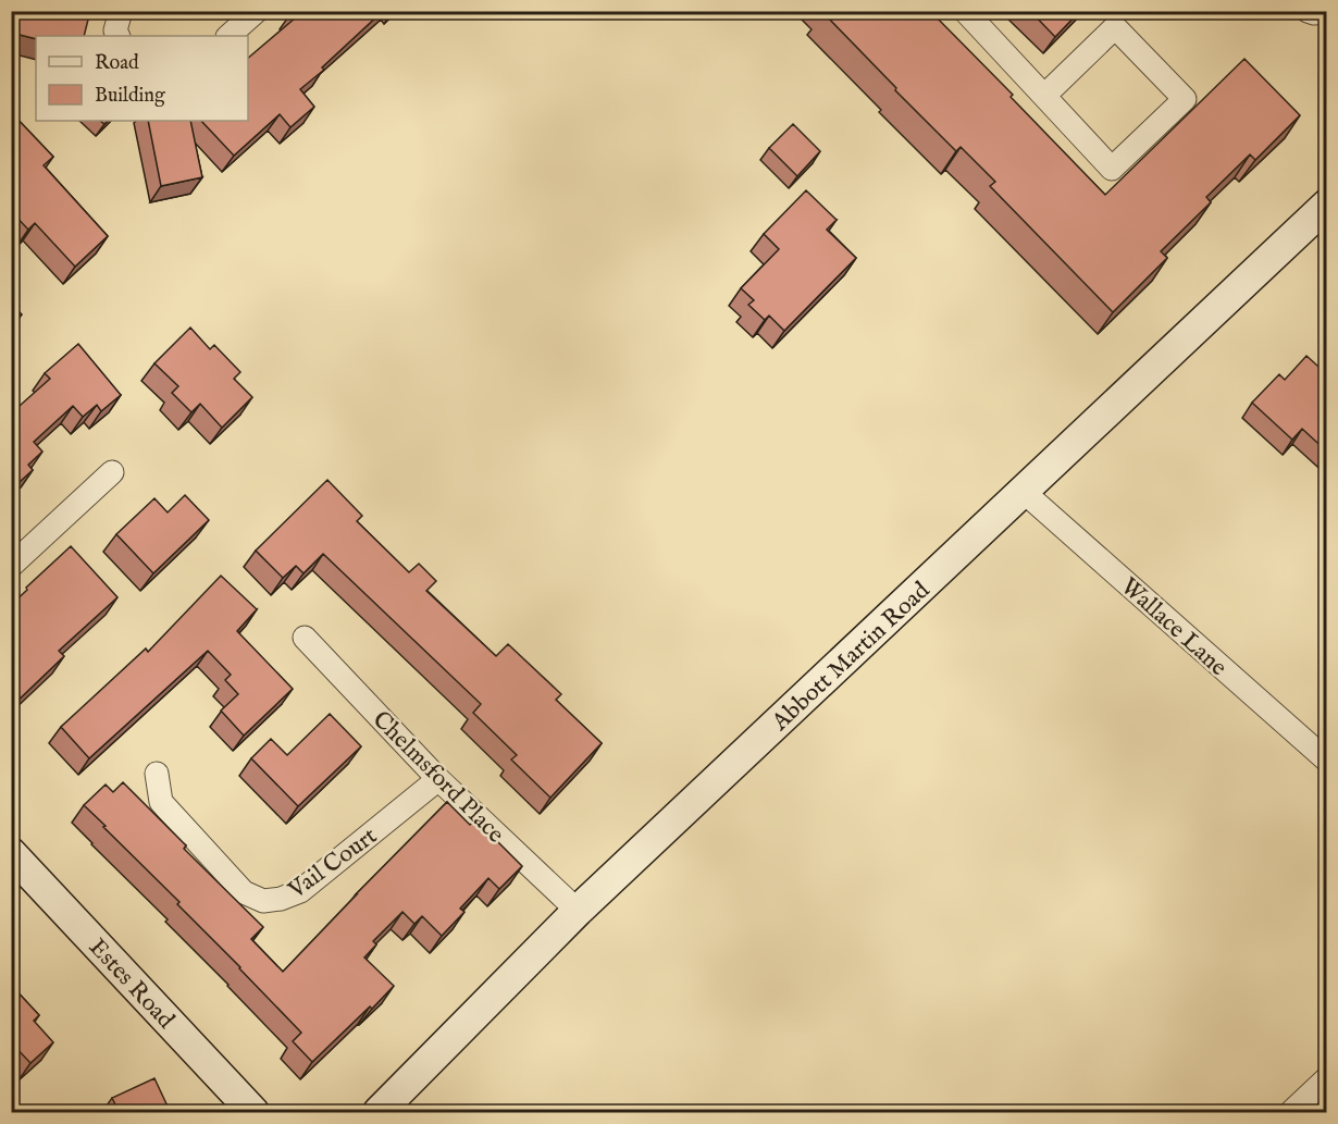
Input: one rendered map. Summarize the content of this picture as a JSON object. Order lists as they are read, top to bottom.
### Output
{
  "streets": {
    "main road": ["Abbott Martin Road", "Estes Road"],
    "street": ["Wallace Lane", "Chelmsford Place", "Vail Court"]
  },
  "crossings": [
    ["Wallace Lane", "Abbott Martin Road"],
    ["Abbott Martin Road", "Chelmsford Place"],
    ["Chelmsford Place", "Vail Court"]
  ],
  "legend": ["Road", "Building"]
}
